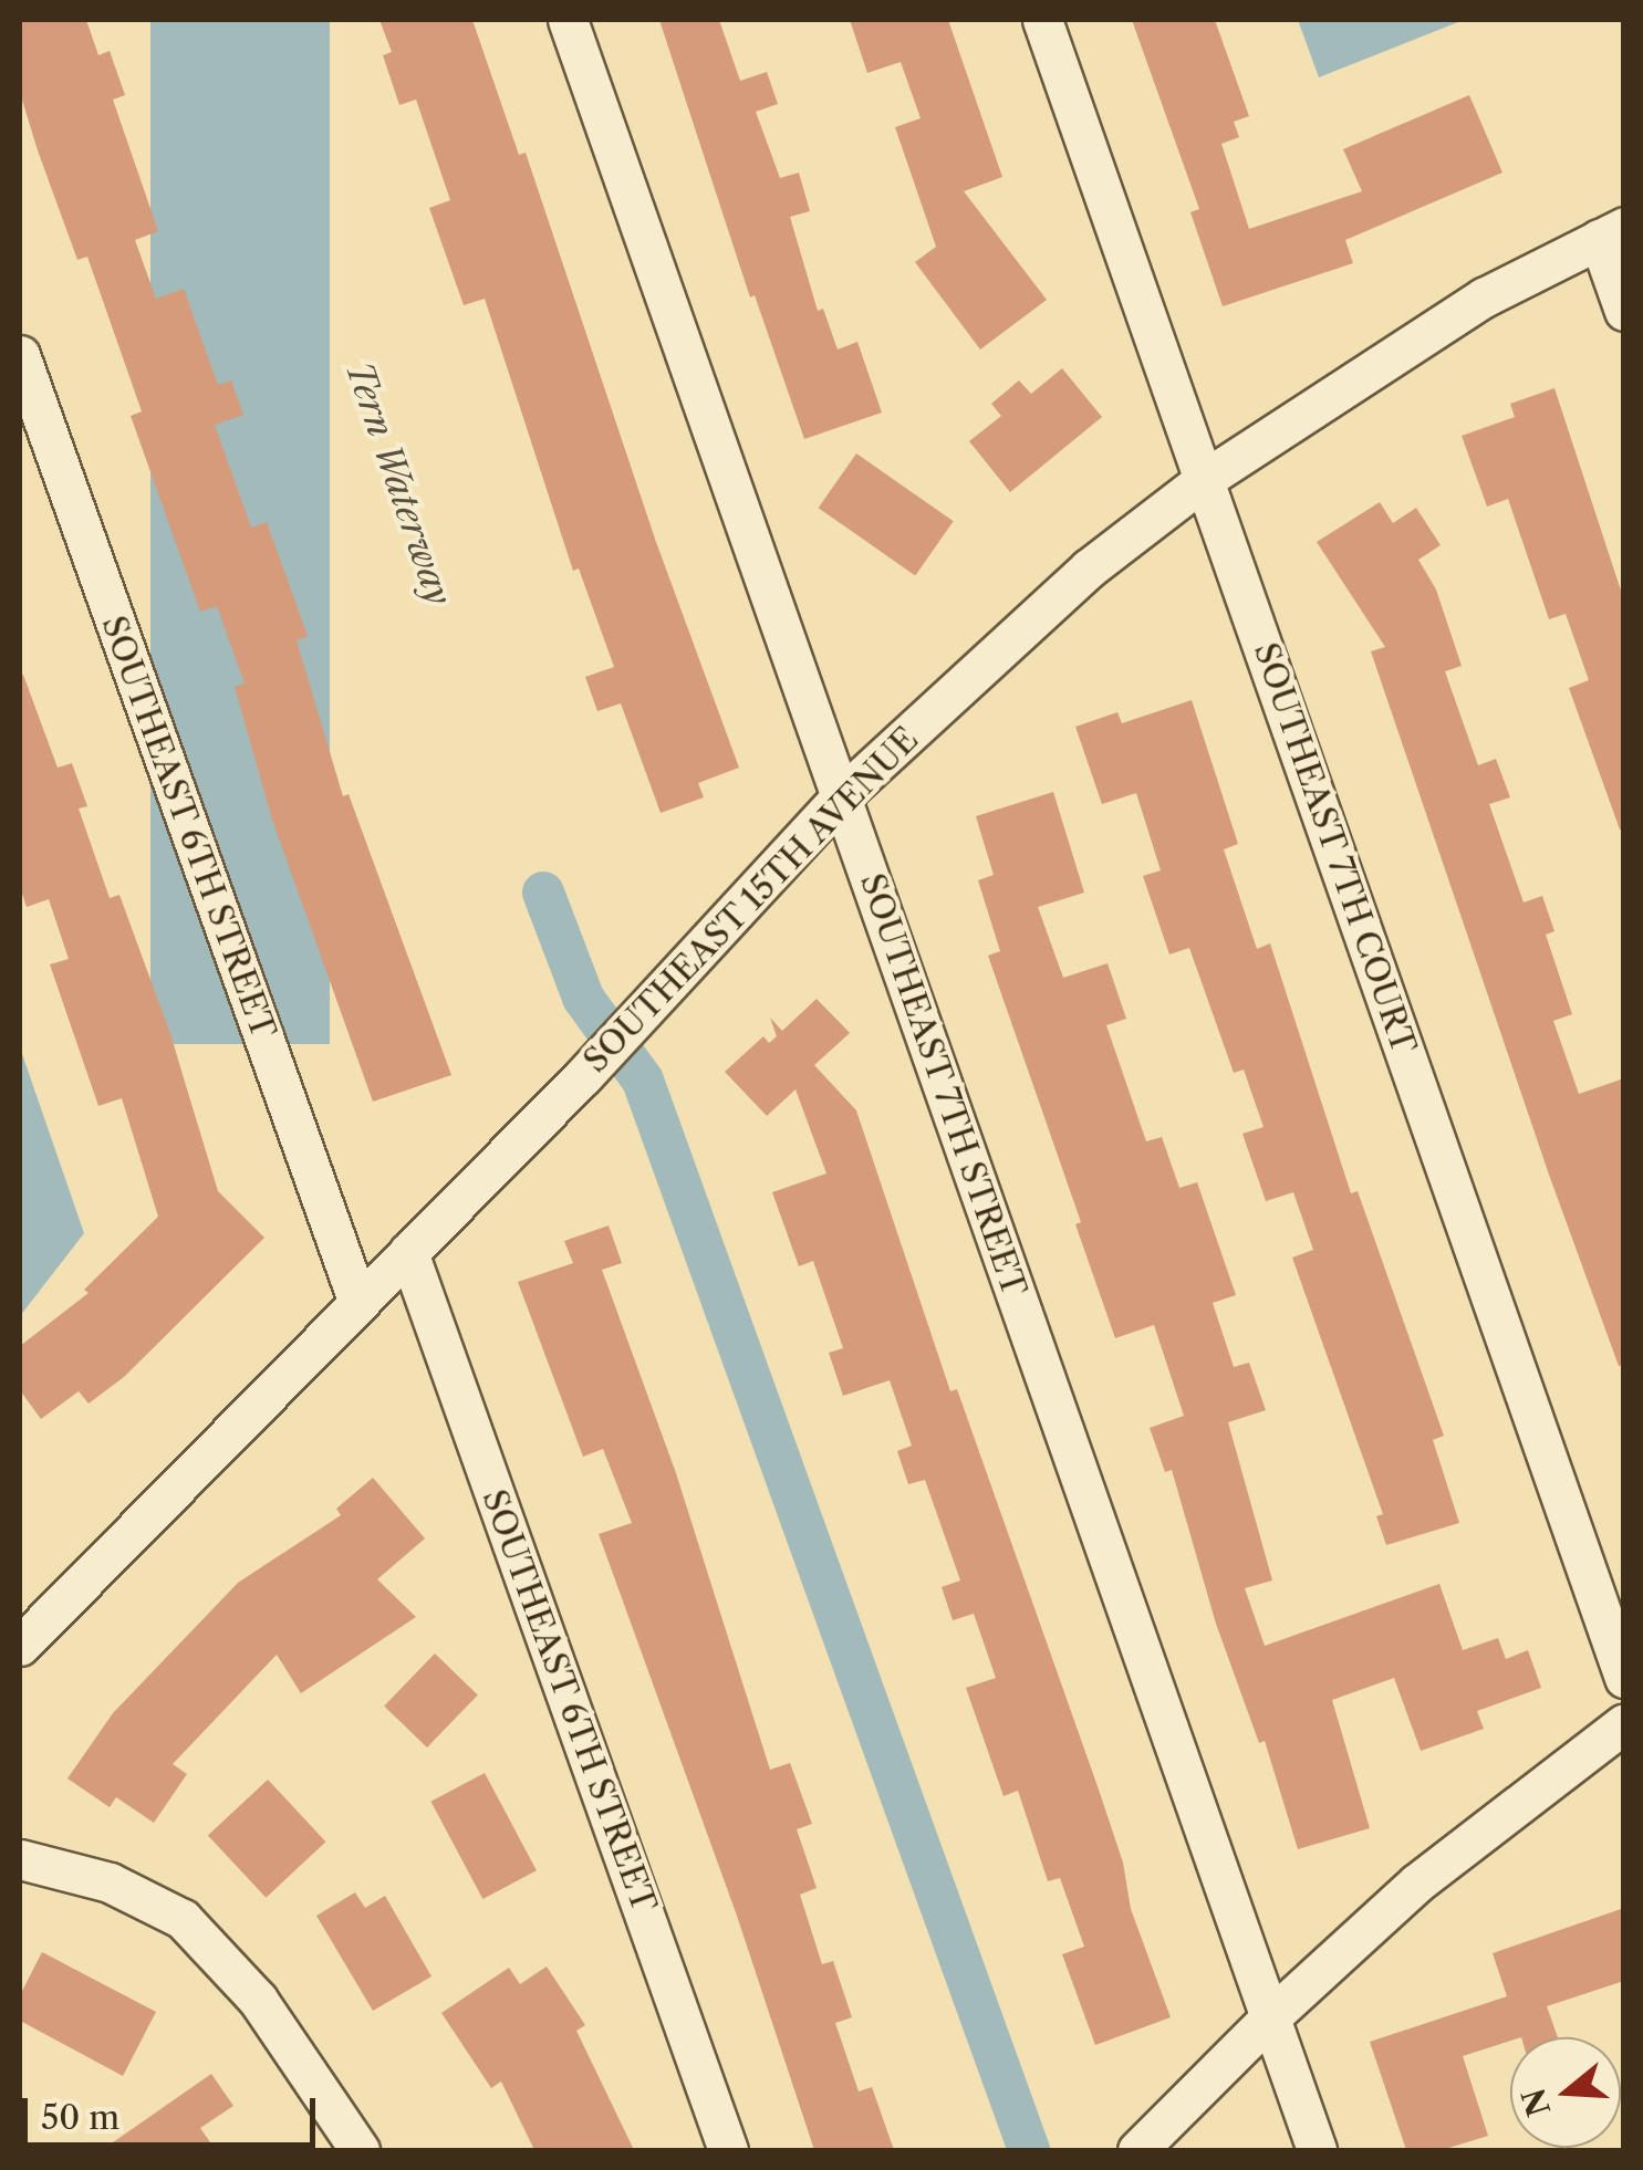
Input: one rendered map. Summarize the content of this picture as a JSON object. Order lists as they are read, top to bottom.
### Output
{
  "streets": {
    "street": [
      "SOUTHEAST 6TH STREET",
      "SOUTHEAST 7TH COURT",
      "SOUTHEAST 15TH AVENUE",
      "SOUTHEAST 7TH STREET"
    ]
  },
  "crossings": [
    ["SOUTHEAST 6TH STREET", "SOUTHEAST 15TH AVENUE"],
    ["SOUTHEAST 7TH COURT", "SOUTHEAST 15TH AVENUE"],
    ["SOUTHEAST 15TH AVENUE", "SOUTHEAST 7TH STREET"]
  ],
  "water": ["Tern Waterway"],
  "scale_bar": "50 m",
  "north": "left"
}
